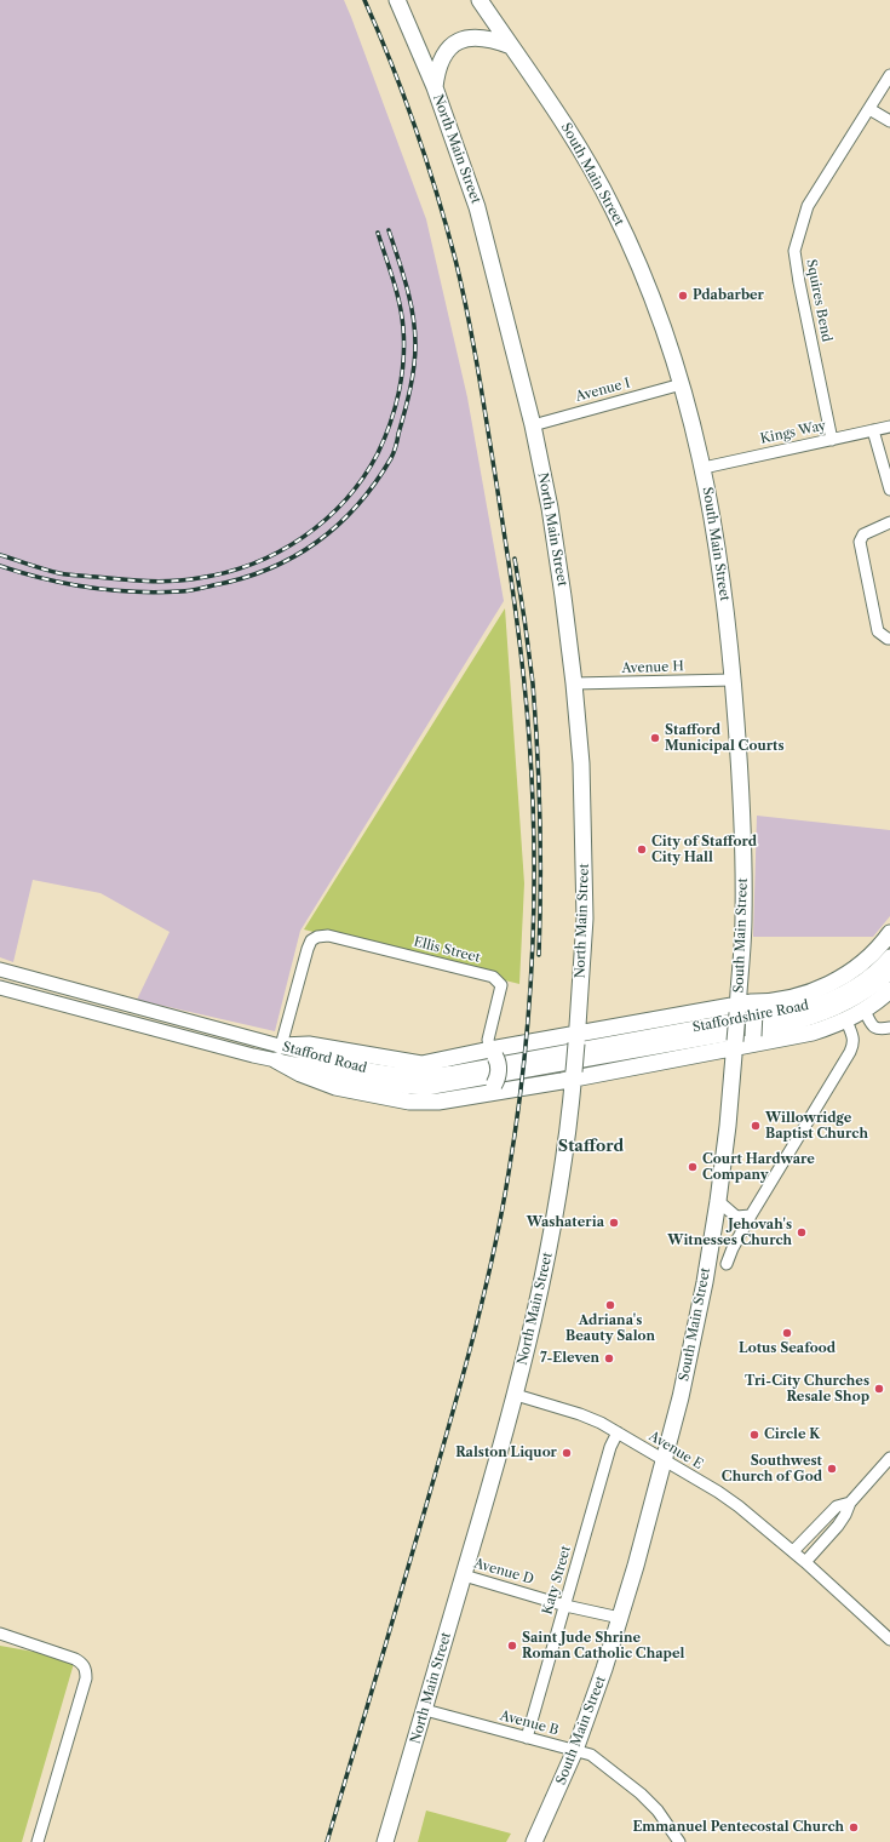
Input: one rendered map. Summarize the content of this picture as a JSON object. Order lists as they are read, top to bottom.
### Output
{
  "streets": {
    "highway": ["North Main Street", "South Main Street"],
    "main road": ["Staffordshire Road", "Stafford Road"],
    "street": [
      "Squires Bend",
      "Avenue I",
      "Kings Way",
      "Avenue H",
      "Ellis Street",
      "Avenue E",
      "Avenue D",
      "Katy Street",
      "Avenue B"
    ]
  },
  "crossings": [
    ["North Main Street", "Avenue I"],
    ["North Main Street", "Avenue H"],
    ["North Main Street", "Avenue E"],
    ["North Main Street", "Avenue D"],
    ["North Main Street", "Avenue B"],
    ["South Main Street", "Avenue I"],
    ["South Main Street", "Kings Way"],
    ["South Main Street", "Avenue H"],
    ["South Main Street", "Avenue E"],
    ["South Main Street", "Avenue D"],
    ["South Main Street", "Avenue B"],
    ["Squires Bend", "Kings Way"],
    ["Ellis Street", "Stafford Road"],
    ["Staffordshire Road", "Stafford Road"],
    ["Avenue E", "Katy Street"],
    ["Avenue D", "Katy Street"],
    ["Katy Street", "Avenue B"]
  ],
  "districts": ["Stafford"],
  "places": [
    "Pdabarber",
    "Stafford Municipal Courts",
    "City of Stafford City Hall",
    "Willowridge Baptist Church",
    "Court Hardware Company",
    "Washateria",
    "Jehovah's Witnesses Church",
    "Adriana's Beauty Salon",
    "Lotus Seafood",
    "7-Eleven",
    "Tri-City Churches Resale Shop",
    "Circle K",
    "Ralston Liquor",
    "Southwest Church of God",
    "Saint Jude Shrine Roman Catholic Chapel",
    "Emmanuel Pentecostal Church"
  ]
}
